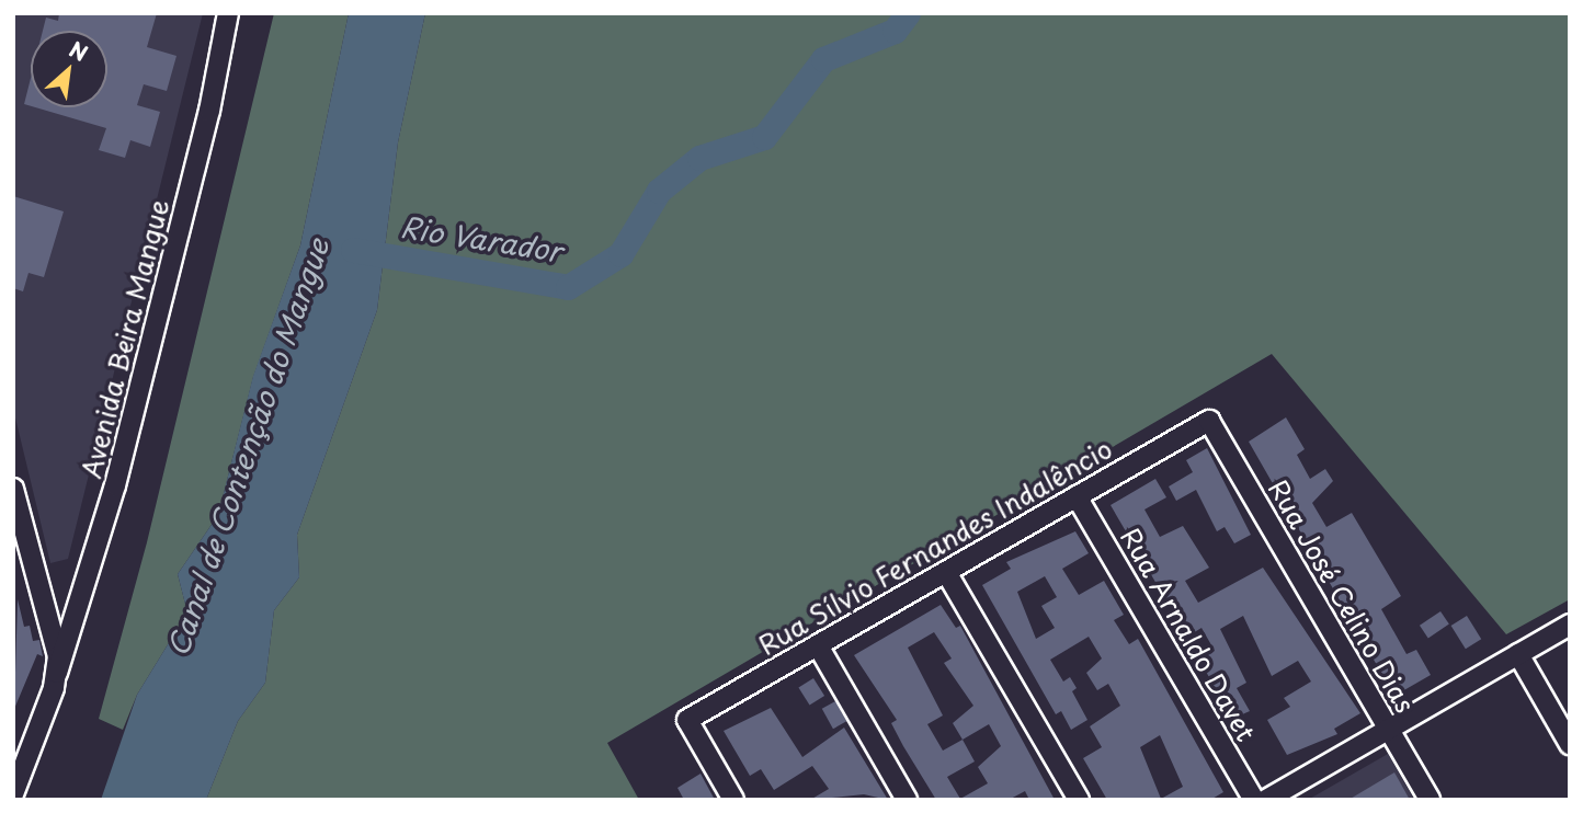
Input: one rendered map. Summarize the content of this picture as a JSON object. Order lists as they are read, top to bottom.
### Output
{
  "streets": {
    "street": [
      "Avenida Beira Mangue",
      "Rua Sílvio Fernandes Indalêncio",
      "Rua José Celino Dias",
      "Rua Arnaldo Davet"
    ]
  },
  "crossings": [
    ["Rua Sílvio Fernandes Indalêncio", "Rua José Celino Dias"],
    ["Rua Sílvio Fernandes Indalêncio", "Rua Arnaldo Davet"]
  ],
  "water": ["Rio Varador", "Canal de Contenção do Mangue"],
  "north": "top right"
}
